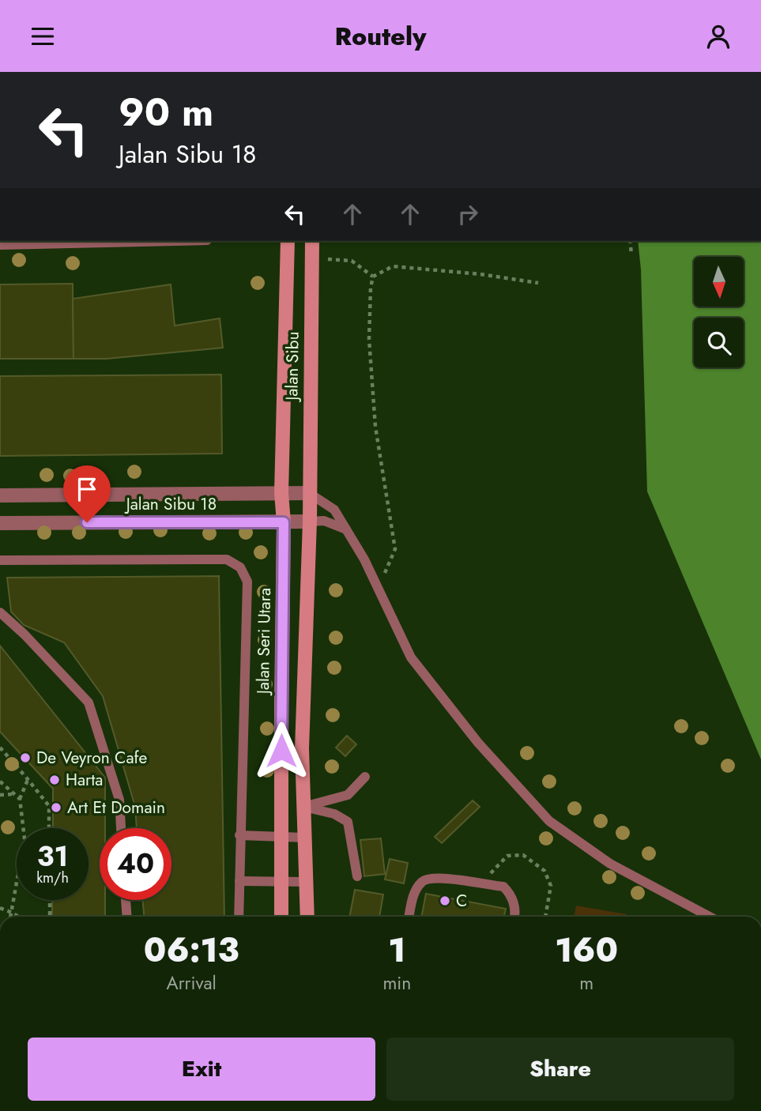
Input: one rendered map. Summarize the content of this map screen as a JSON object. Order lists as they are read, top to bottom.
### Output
{
  "streets": {
    "street": ["Jalan Sibu", "Jalan Sibu 18", "Jalan Seri Utara"]
  },
  "crossings": [
    ["Jalan Sibu", "Jalan Sibu 18"],
    ["Jalan Sibu", "Jalan Seri Utara"],
    ["Jalan Sibu 18", "Jalan Seri Utara"]
  ],
  "places": [
    "De Veyron Cafe",
    "Harta",
    "Art Et Domain",
    "C"
  ],
  "north": "bottom",
  "page": {
    "header": "Routely",
    "turn": ["90 m", "Jalan Sibu 18"],
    "speed": "31 km/h",
    "limit": "40",
    "eta": [
      "06:13",
      "Arrival",
      "1",
      "min",
      "160",
      "m"
    ],
    "buttons": ["Exit", "Share"]
  }
}
